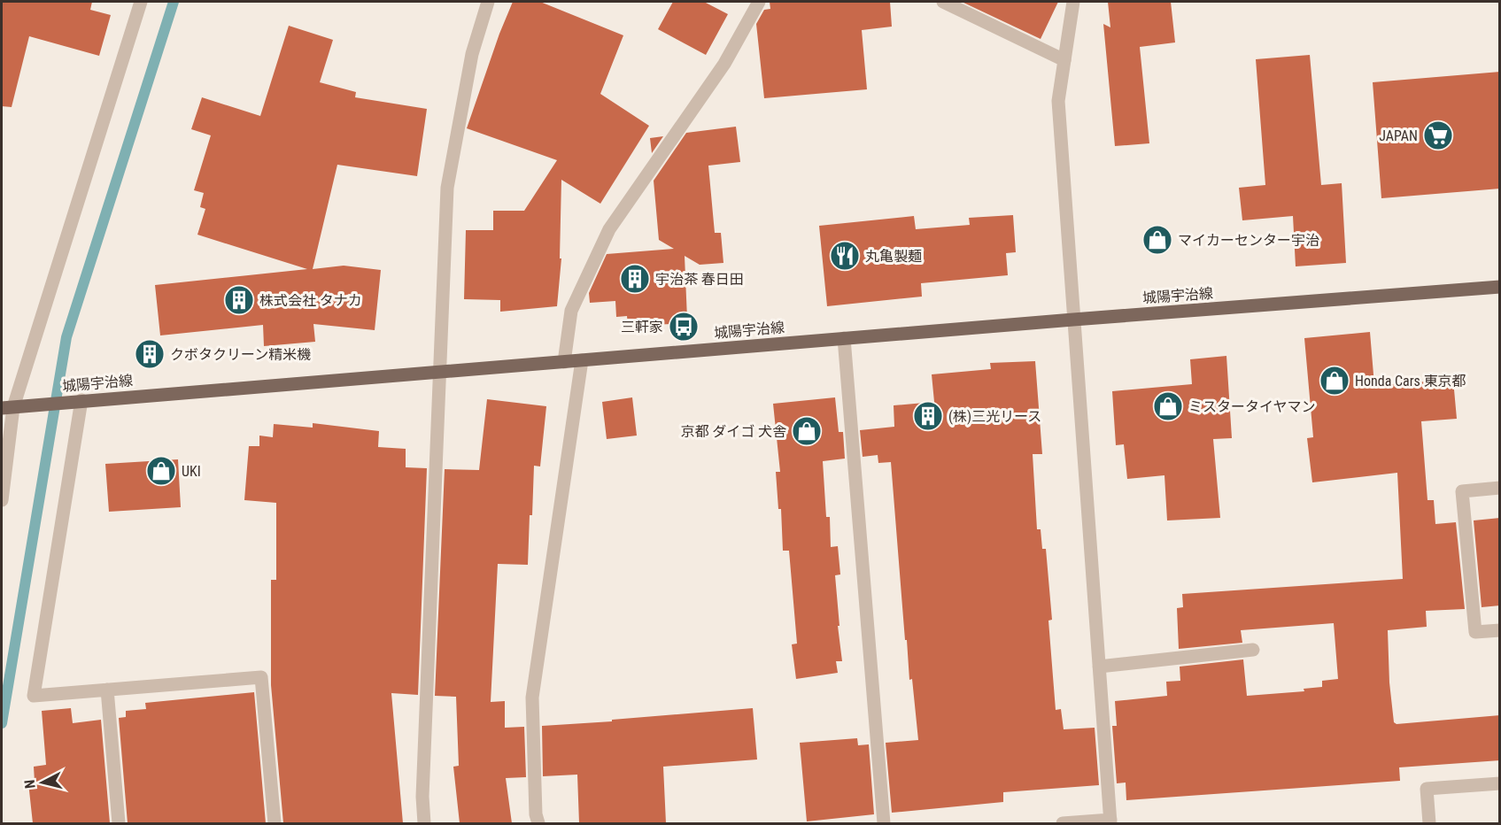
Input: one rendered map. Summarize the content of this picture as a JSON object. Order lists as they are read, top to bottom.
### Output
{
  "streets": {
    "main road": ["城陽宇治線"]
  },
  "places": {
    "supermarket": ["JAPAN"],
    "shop": [
      "マイカーセンター宇治",
      "Honda Cars 東京都",
      "ミスタータイヤマン",
      "京都 ダイゴ 犬舎",
      "UKI"
    ],
    "restaurant": ["丸亀製麺"],
    "building": [
      "宇治茶 春日田",
      "株式会社 タナカ",
      "クボタクリーン精米機",
      "(株)三光リース"
    ],
    "bus stop": ["三軒家"]
  },
  "north": "left"
}
